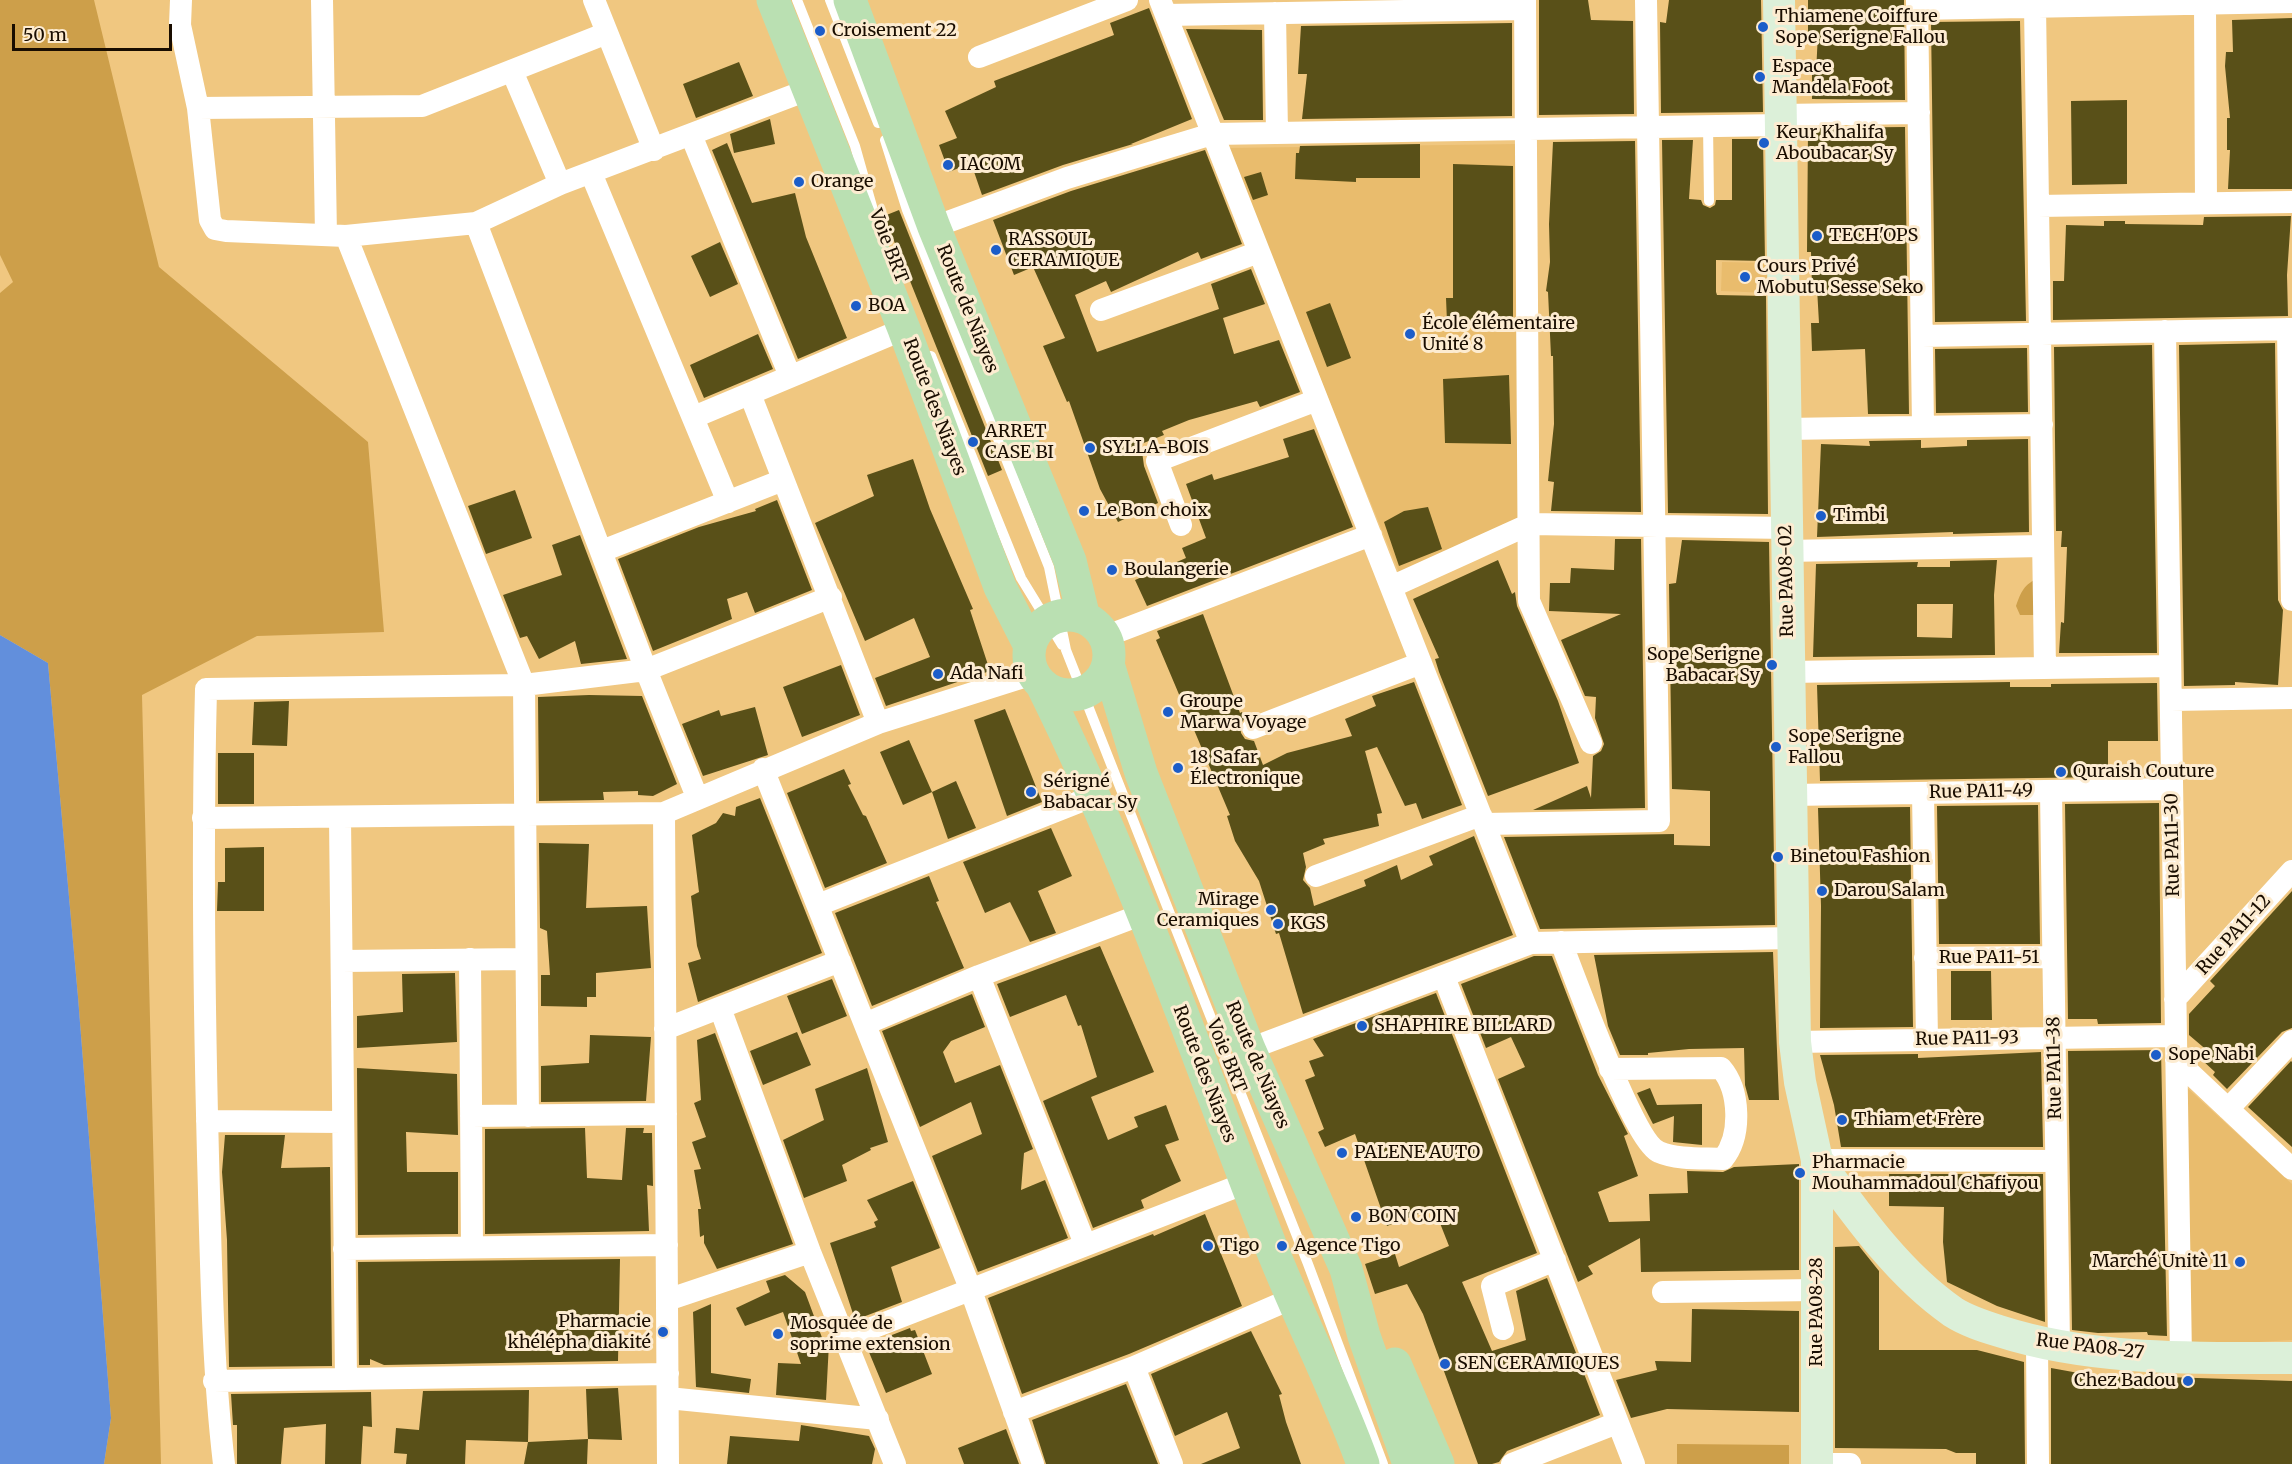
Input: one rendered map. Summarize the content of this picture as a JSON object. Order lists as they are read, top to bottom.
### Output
{
  "streets": {
    "main road": ["Route de Niayes", "Route des Niayes"],
    "street": [
      "Rue PA08-02",
      "Rue PA11-49",
      "Rue PA11-30",
      "Rue PA11-12",
      "Rue PA11-51",
      "Rue PA11-93",
      "Rue PA11-38",
      "Rue PA08-28",
      "Rue PA08-27"
    ],
    "lane": ["Voie BRT"]
  },
  "crossings": [
    ["Voie BRT", "Route de Niayes"],
    ["Voie BRT", "Route des Niayes"],
    ["Route de Niayes", "Route des Niayes"],
    ["Rue PA08-02", "Rue PA11-49"],
    ["Rue PA08-02", "Rue PA11-93"],
    ["Rue PA08-02", "Rue PA08-28"],
    ["Rue PA08-02", "Rue PA08-27"],
    ["Rue PA11-49", "Rue PA11-30"],
    ["Rue PA11-49", "Rue PA11-38"],
    ["Rue PA11-30", "Rue PA11-12"],
    ["Rue PA11-30", "Rue PA11-93"],
    ["Rue PA11-30", "Rue PA08-27"],
    ["Rue PA11-51", "Rue PA11-38"],
    ["Rue PA11-93", "Rue PA11-38"],
    ["Rue PA11-38", "Rue PA08-27"],
    ["Rue PA08-28", "Rue PA08-27"]
  ],
  "places": [
    "Thiamene Coiffure Sope Serigne Fallou",
    "Croisement 22",
    "Espace Mandela Foot",
    "Keur Khalifa Aboubacar Sy",
    "IACOM",
    "Orange",
    "TECH'OPS",
    "RASSOUL CERAMIQUE",
    "Cours Privé Mobutu Sesse Seko",
    "BOA",
    "École élémentaire Unité 8",
    "ARRET CASE BI",
    "SYLLA-BOIS",
    "Le Bon choix",
    "Timbi",
    "Boulangerie",
    "Sope Serigne Babacar Sy",
    "Ada Nafi",
    "Groupe Marwa Voyage",
    "Sope Serigne Fallou",
    "18 Safar Électronique",
    "Quraish Couture",
    "Sérigné Babacar Sy",
    "Binetou Fashion",
    "Darou Salam",
    "Mirage Ceramiques",
    "KGS",
    "SHAPHIRE BILLARD",
    "Sope Nabi",
    "Thiam et Frère",
    "PALENE AUTO",
    "Pharmacie Mouhammadoul Chafiyou",
    "BON COIN",
    "Tigo",
    "Agence Tigo",
    "Marché Unitè 11",
    "Pharmacie khélépha diakité",
    "Mosquée de soprime extension",
    "SEN CERAMIQUES",
    "Chez Badou"
  ],
  "scale_bar": "50 m"
}
